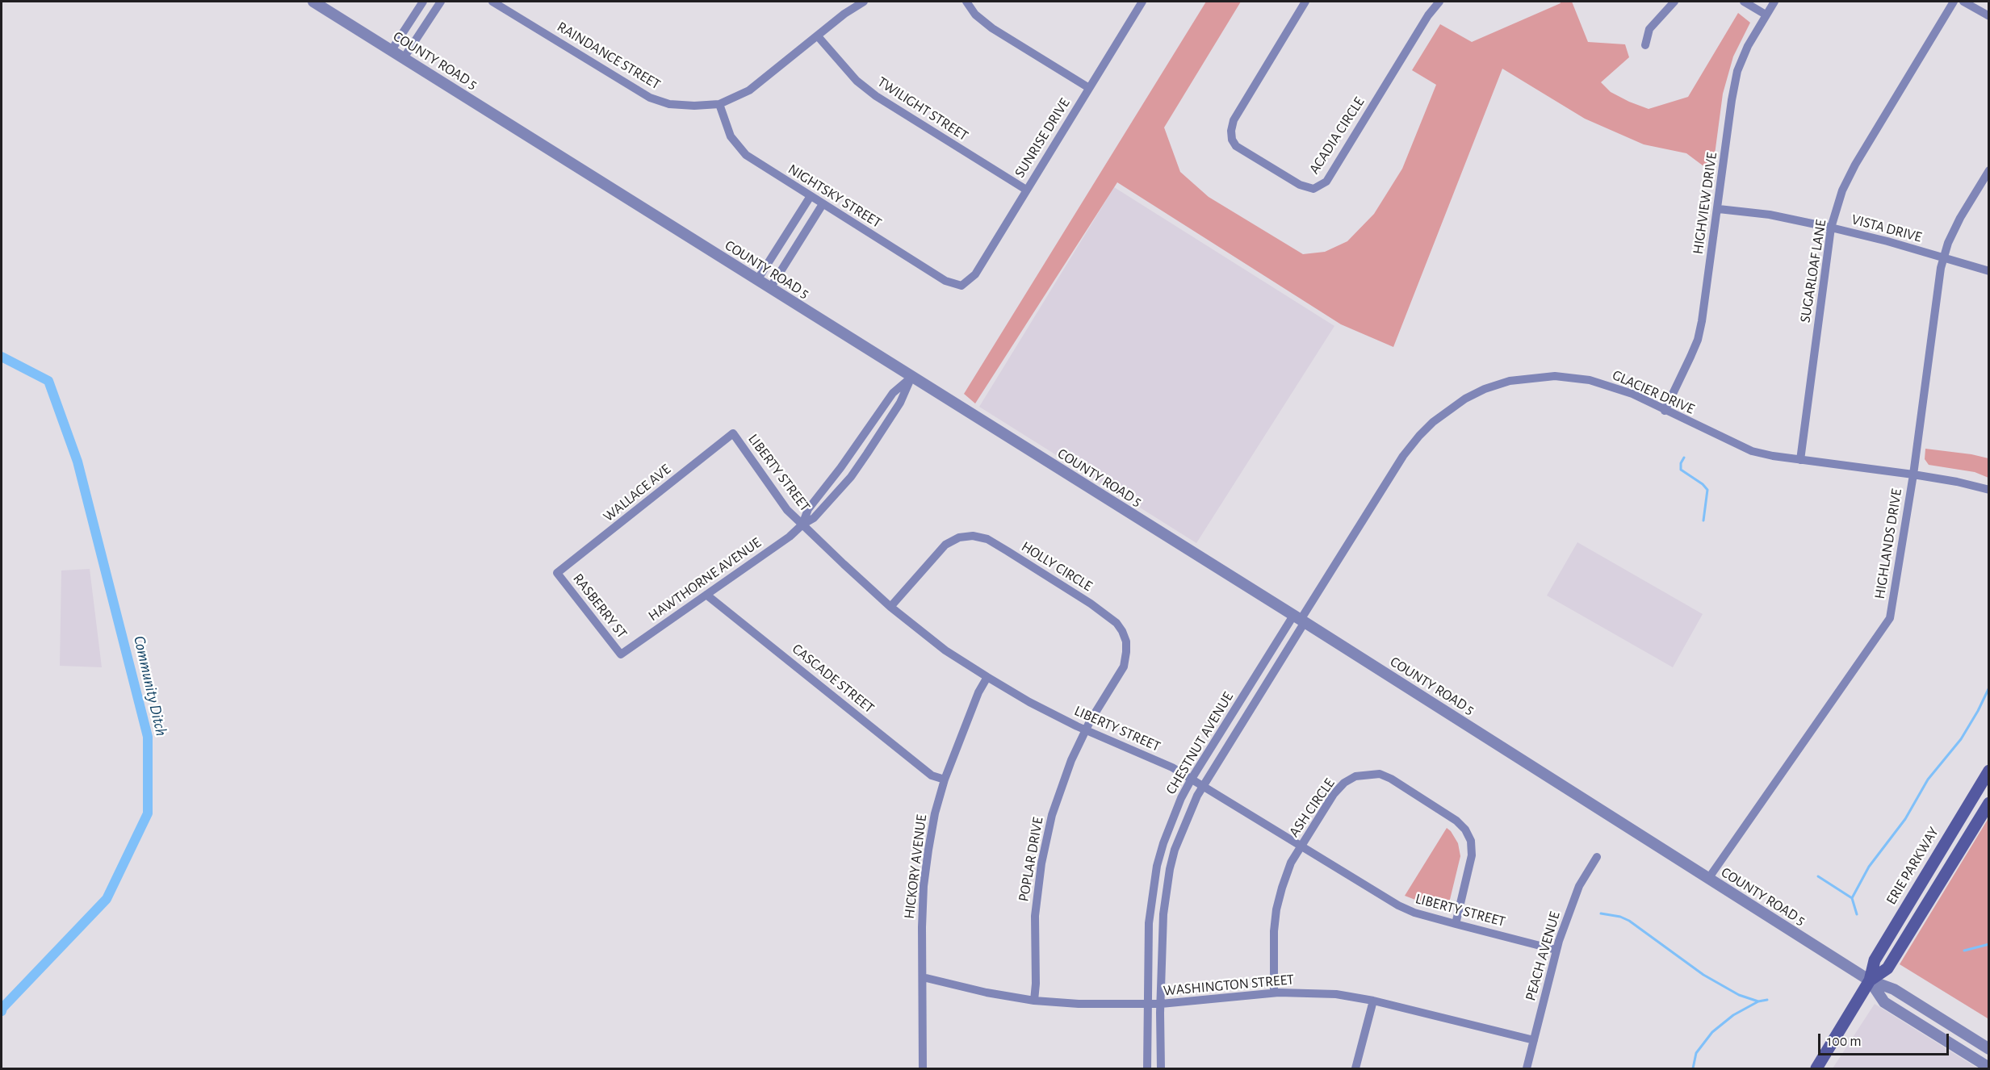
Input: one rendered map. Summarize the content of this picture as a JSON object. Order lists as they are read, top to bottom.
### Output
{
  "streets": {
    "main road": ["ERIE PARKWAY"],
    "street": [
      "RAINDANCE STREET",
      "COUNTY ROAD 5",
      "TWILIGHT STREET",
      "ACADIA CIRCLE",
      "SUNRISE DRIVE",
      "NIGHTSKY STREET",
      "HIGHVIEW DRIVE",
      "VISTA DRIVE",
      "SUGARLOAF LANE",
      "GLACIER DRIVE",
      "LIBERTY STREET",
      "WALLACE AVE",
      "HIGHLANDS DRIVE",
      "HOLLY CIRCLE",
      "HAWTHORNE AVENUE",
      "RASBERRY ST",
      "CASCADE STREET",
      "CHESTNUT AVENUE",
      "ASH CIRCLE",
      "POPLAR DRIVE",
      "HICKORY AVENUE",
      "PEACH AVENUE",
      "WASHINGTON STREET"
    ]
  },
  "crossings": [
    ["RAINDANCE STREET", "NIGHTSKY STREET"],
    ["COUNTY ROAD 5", "GLACIER DRIVE"],
    ["COUNTY ROAD 5", "HIGHLANDS DRIVE"],
    ["COUNTY ROAD 5", "HAWTHORNE AVENUE"],
    ["COUNTY ROAD 5", "CHESTNUT AVENUE"],
    ["COUNTY ROAD 5", "ERIE PARKWAY"],
    ["TWILIGHT STREET", "SUNRISE DRIVE"],
    ["SUNRISE DRIVE", "NIGHTSKY STREET"],
    ["HIGHVIEW DRIVE", "VISTA DRIVE"],
    ["HIGHVIEW DRIVE", "GLACIER DRIVE"],
    ["VISTA DRIVE", "SUGARLOAF LANE"],
    ["VISTA DRIVE", "HIGHLANDS DRIVE"],
    ["SUGARLOAF LANE", "GLACIER DRIVE"],
    ["GLACIER DRIVE", "HIGHLANDS DRIVE"],
    ["GLACIER DRIVE", "CHESTNUT AVENUE"],
    ["LIBERTY STREET", "WALLACE AVE"],
    ["LIBERTY STREET", "HOLLY CIRCLE"],
    ["LIBERTY STREET", "HAWTHORNE AVENUE"],
    ["LIBERTY STREET", "CHESTNUT AVENUE"],
    ["LIBERTY STREET", "ASH CIRCLE"],
    ["LIBERTY STREET", "POPLAR DRIVE"],
    ["LIBERTY STREET", "HICKORY AVENUE"],
    ["LIBERTY STREET", "PEACH AVENUE"],
    ["WALLACE AVE", "RASBERRY ST"],
    ["HOLLY CIRCLE", "POPLAR DRIVE"],
    ["HAWTHORNE AVENUE", "RASBERRY ST"],
    ["HAWTHORNE AVENUE", "CASCADE STREET"],
    ["CASCADE STREET", "HICKORY AVENUE"],
    ["CHESTNUT AVENUE", "WASHINGTON STREET"],
    ["ASH CIRCLE", "WASHINGTON STREET"],
    ["POPLAR DRIVE", "WASHINGTON STREET"],
    ["HICKORY AVENUE", "WASHINGTON STREET"],
    ["PEACH AVENUE", "WASHINGTON STREET"]
  ],
  "water": ["Community Ditch"],
  "scale_bar": "100 m"
}
